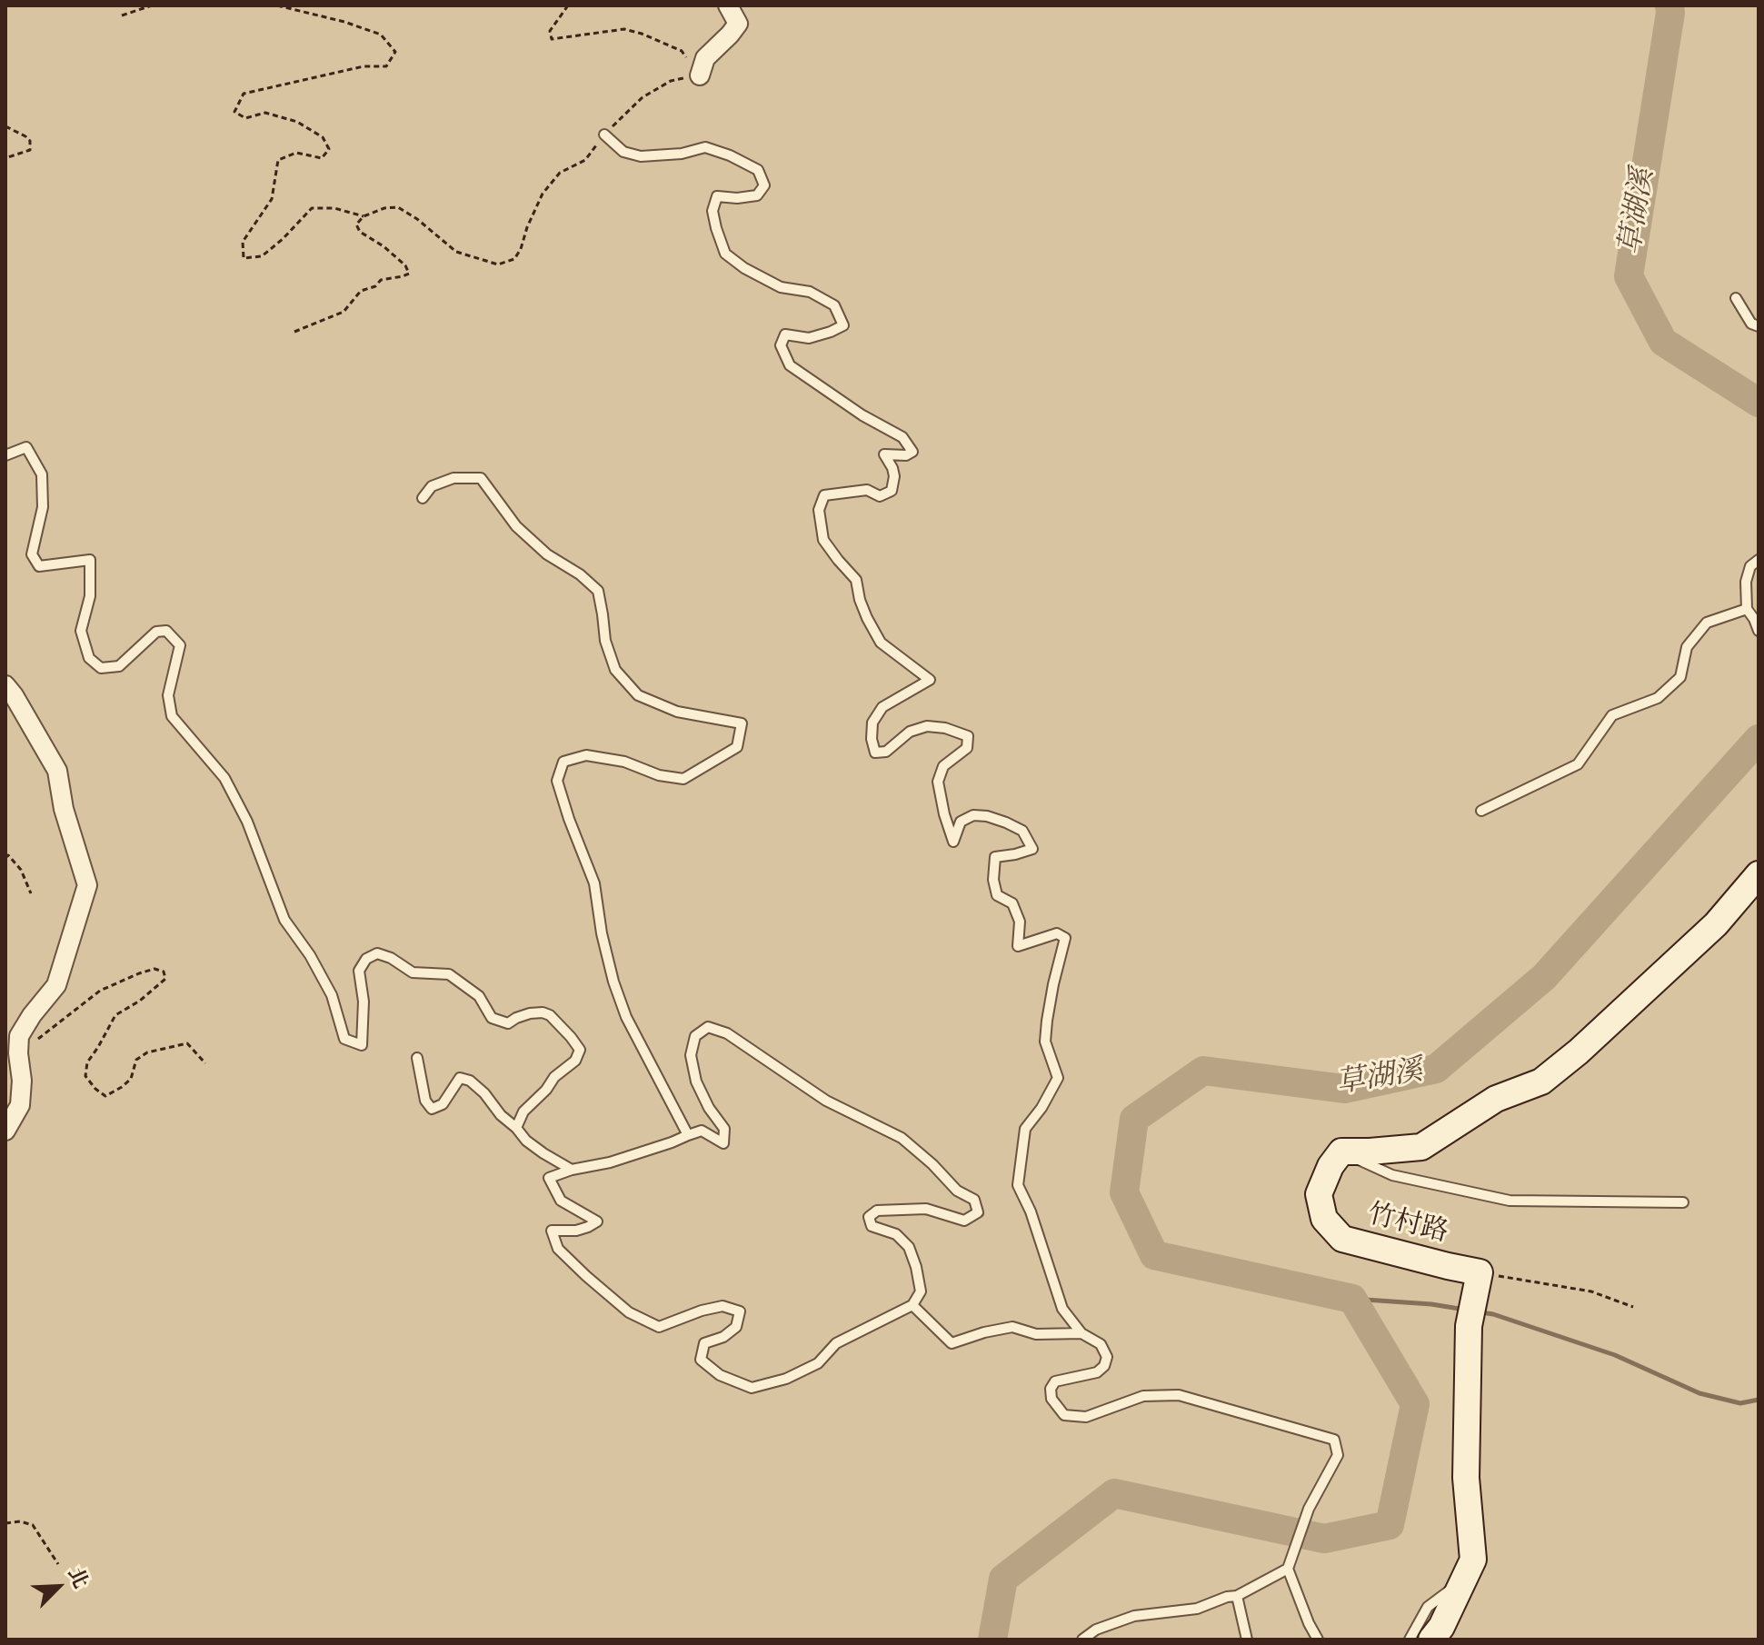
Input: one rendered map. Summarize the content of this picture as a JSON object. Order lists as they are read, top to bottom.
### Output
{
  "streets": {
    "street": ["竹村路"]
  },
  "water": ["草湖溪"],
  "north": "top right"
}
